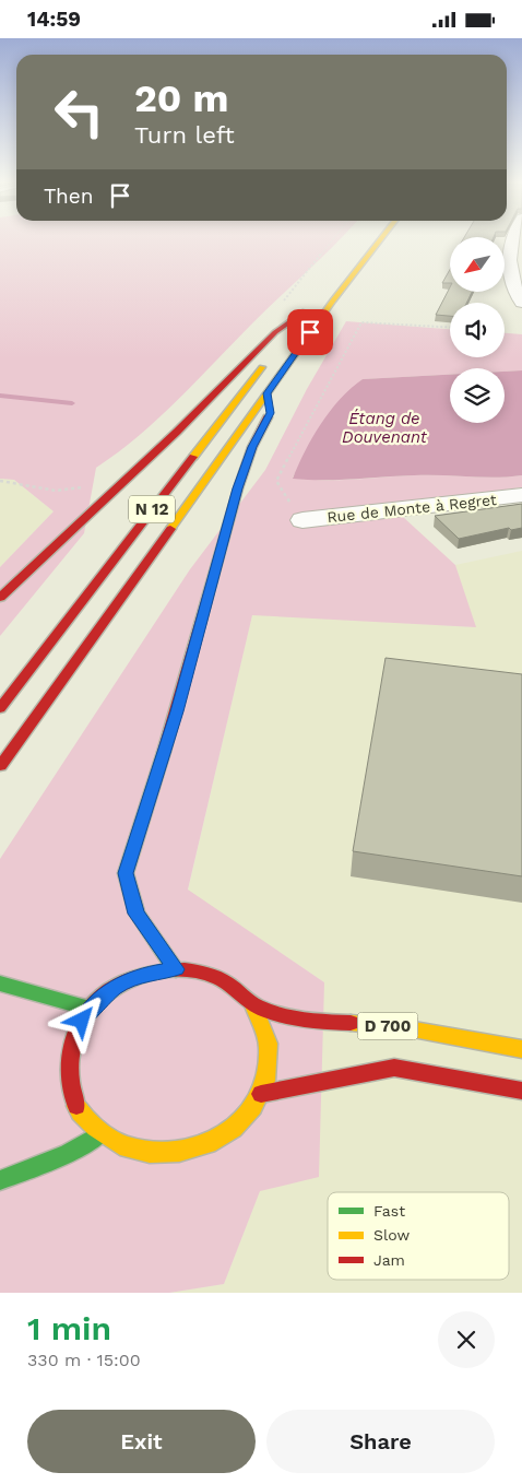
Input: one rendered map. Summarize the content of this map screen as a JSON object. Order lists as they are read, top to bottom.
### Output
{
  "streets": {
    "main road": ["N 12", "D 700"],
    "street": ["Rue de Monte à Regret"]
  },
  "water": ["Étang de Douvenant"],
  "legend": ["Fast", "Slow", "Jam"],
  "north": "bottom left",
  "page": {
    "status": "14:59",
    "turn": ["20 m", "Turn left"],
    "then": "Then",
    "heading": ["1 min", "330 m · 15:00"],
    "buttons": ["Exit", "Share"]
  }
}
